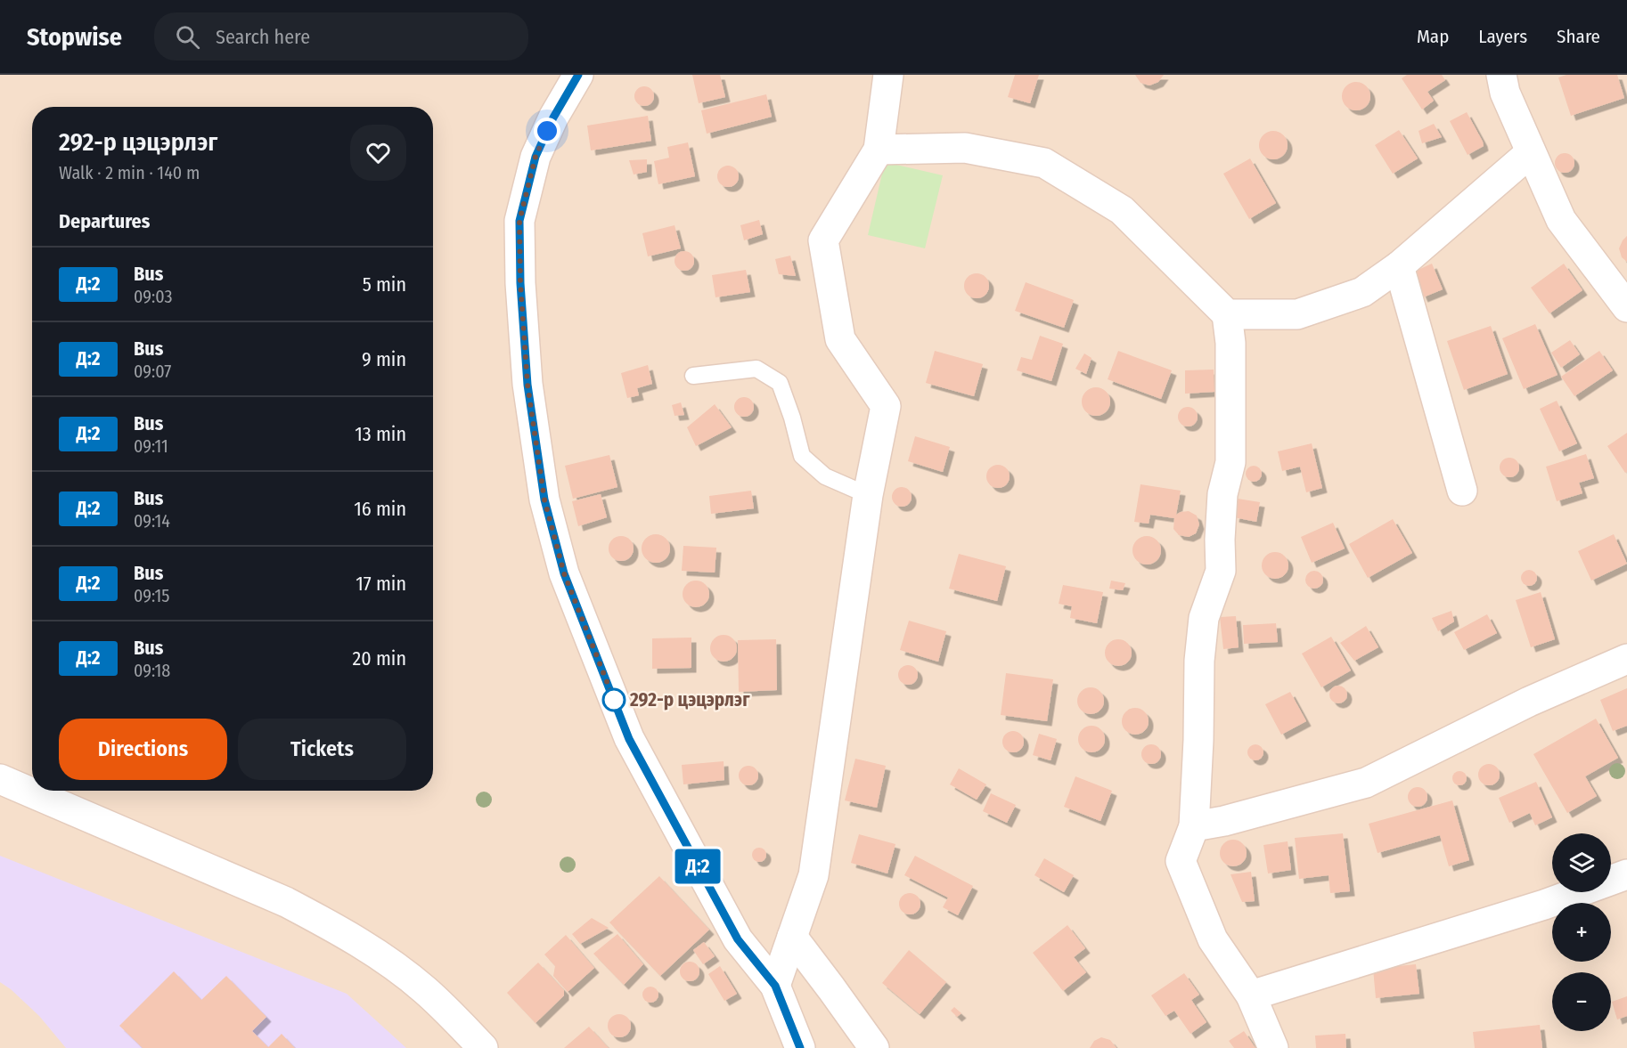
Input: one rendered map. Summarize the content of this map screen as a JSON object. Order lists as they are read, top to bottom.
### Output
{
  "places": ["292-р цэцэрлэг"],
  "lines": ["bus line Д:2"],
  "page": {
    "header": "Stopwise",
    "search": "Search here",
    "nav": ["Map", "Layers", "Share"],
    "on_map": "Д:2",
    "heading": [
      ["292-р цэцэрлэг", "Walk · 2 min · 140 m"],
      "Departures"
    ],
    "list": [
      {
        "mark": "Д:2",
        "name": "Bus",
        "note": "09:03",
        "value": "5 min"
      },
      {
        "mark": "Д:2",
        "name": "Bus",
        "note": "09:07",
        "value": "9 min"
      },
      {
        "mark": "Д:2",
        "name": "Bus",
        "note": "09:11",
        "value": "13 min"
      },
      {
        "mark": "Д:2",
        "name": "Bus",
        "note": "09:14",
        "value": "16 min"
      },
      {
        "mark": "Д:2",
        "name": "Bus",
        "note": "09:15",
        "value": "17 min"
      },
      {
        "mark": "Д:2",
        "name": "Bus",
        "note": "09:18",
        "value": "20 min"
      }
    ],
    "buttons": ["Directions", "Tickets"],
    "map_buttons": ["+", "−"]
  }
}
